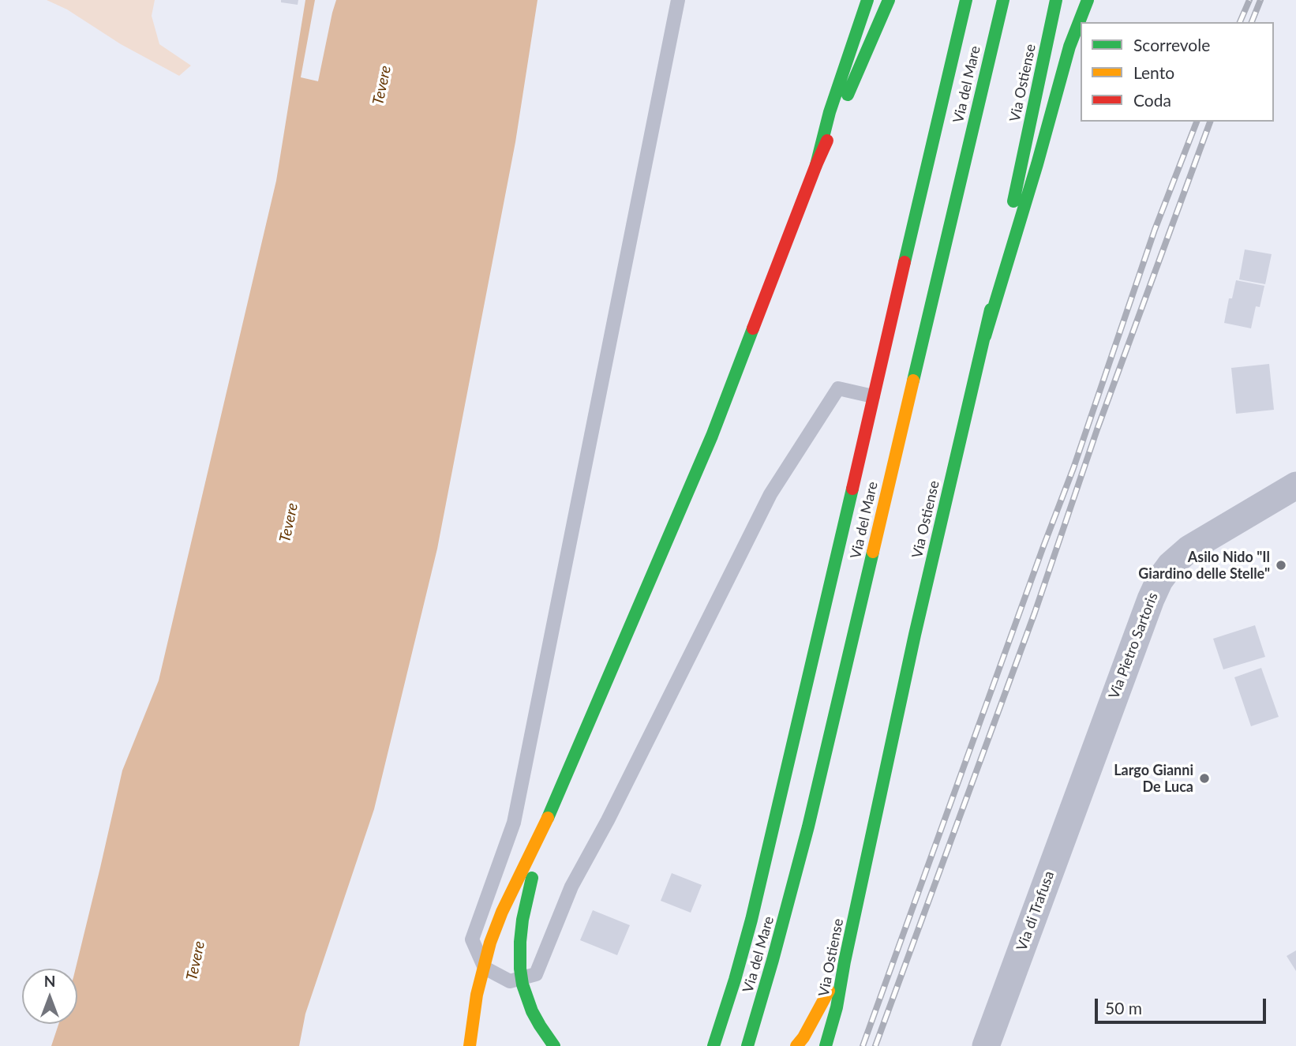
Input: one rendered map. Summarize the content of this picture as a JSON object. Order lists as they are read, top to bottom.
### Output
{
  "streets": {
    "main road": ["Via Ostiense", "Via del Mare"],
    "street": ["Via Pietro Sartoris", "Via di Trafusa"]
  },
  "crossings": [
    ["Via Pietro Sartoris", "Via di Trafusa"]
  ],
  "water": ["Tevere"],
  "places": ["Asilo Nido \"Il Giardino delle Stelle\"", "Largo Gianni De Luca"],
  "legend": ["Scorrevole", "Lento", "Coda"],
  "scale_bar": "50 m",
  "north": "top"
}
